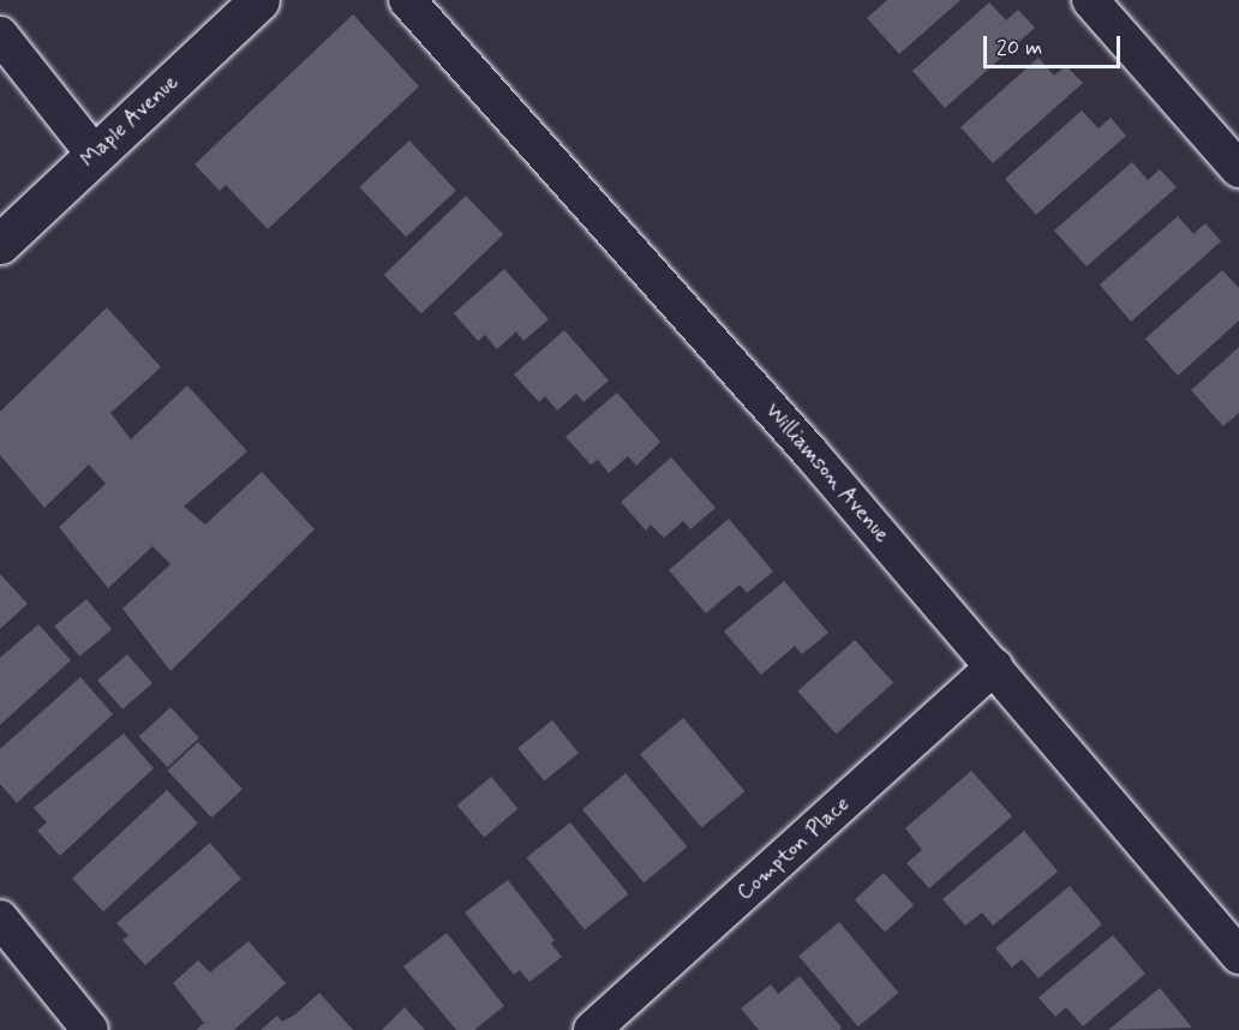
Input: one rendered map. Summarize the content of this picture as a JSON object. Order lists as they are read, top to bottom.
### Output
{
  "streets": {
    "street": ["Maple Avenue", "Williamson Avenue", "Compton Place"]
  },
  "crossings": [
    ["Williamson Avenue", "Compton Place"]
  ],
  "scale_bar": "20 m"
}
